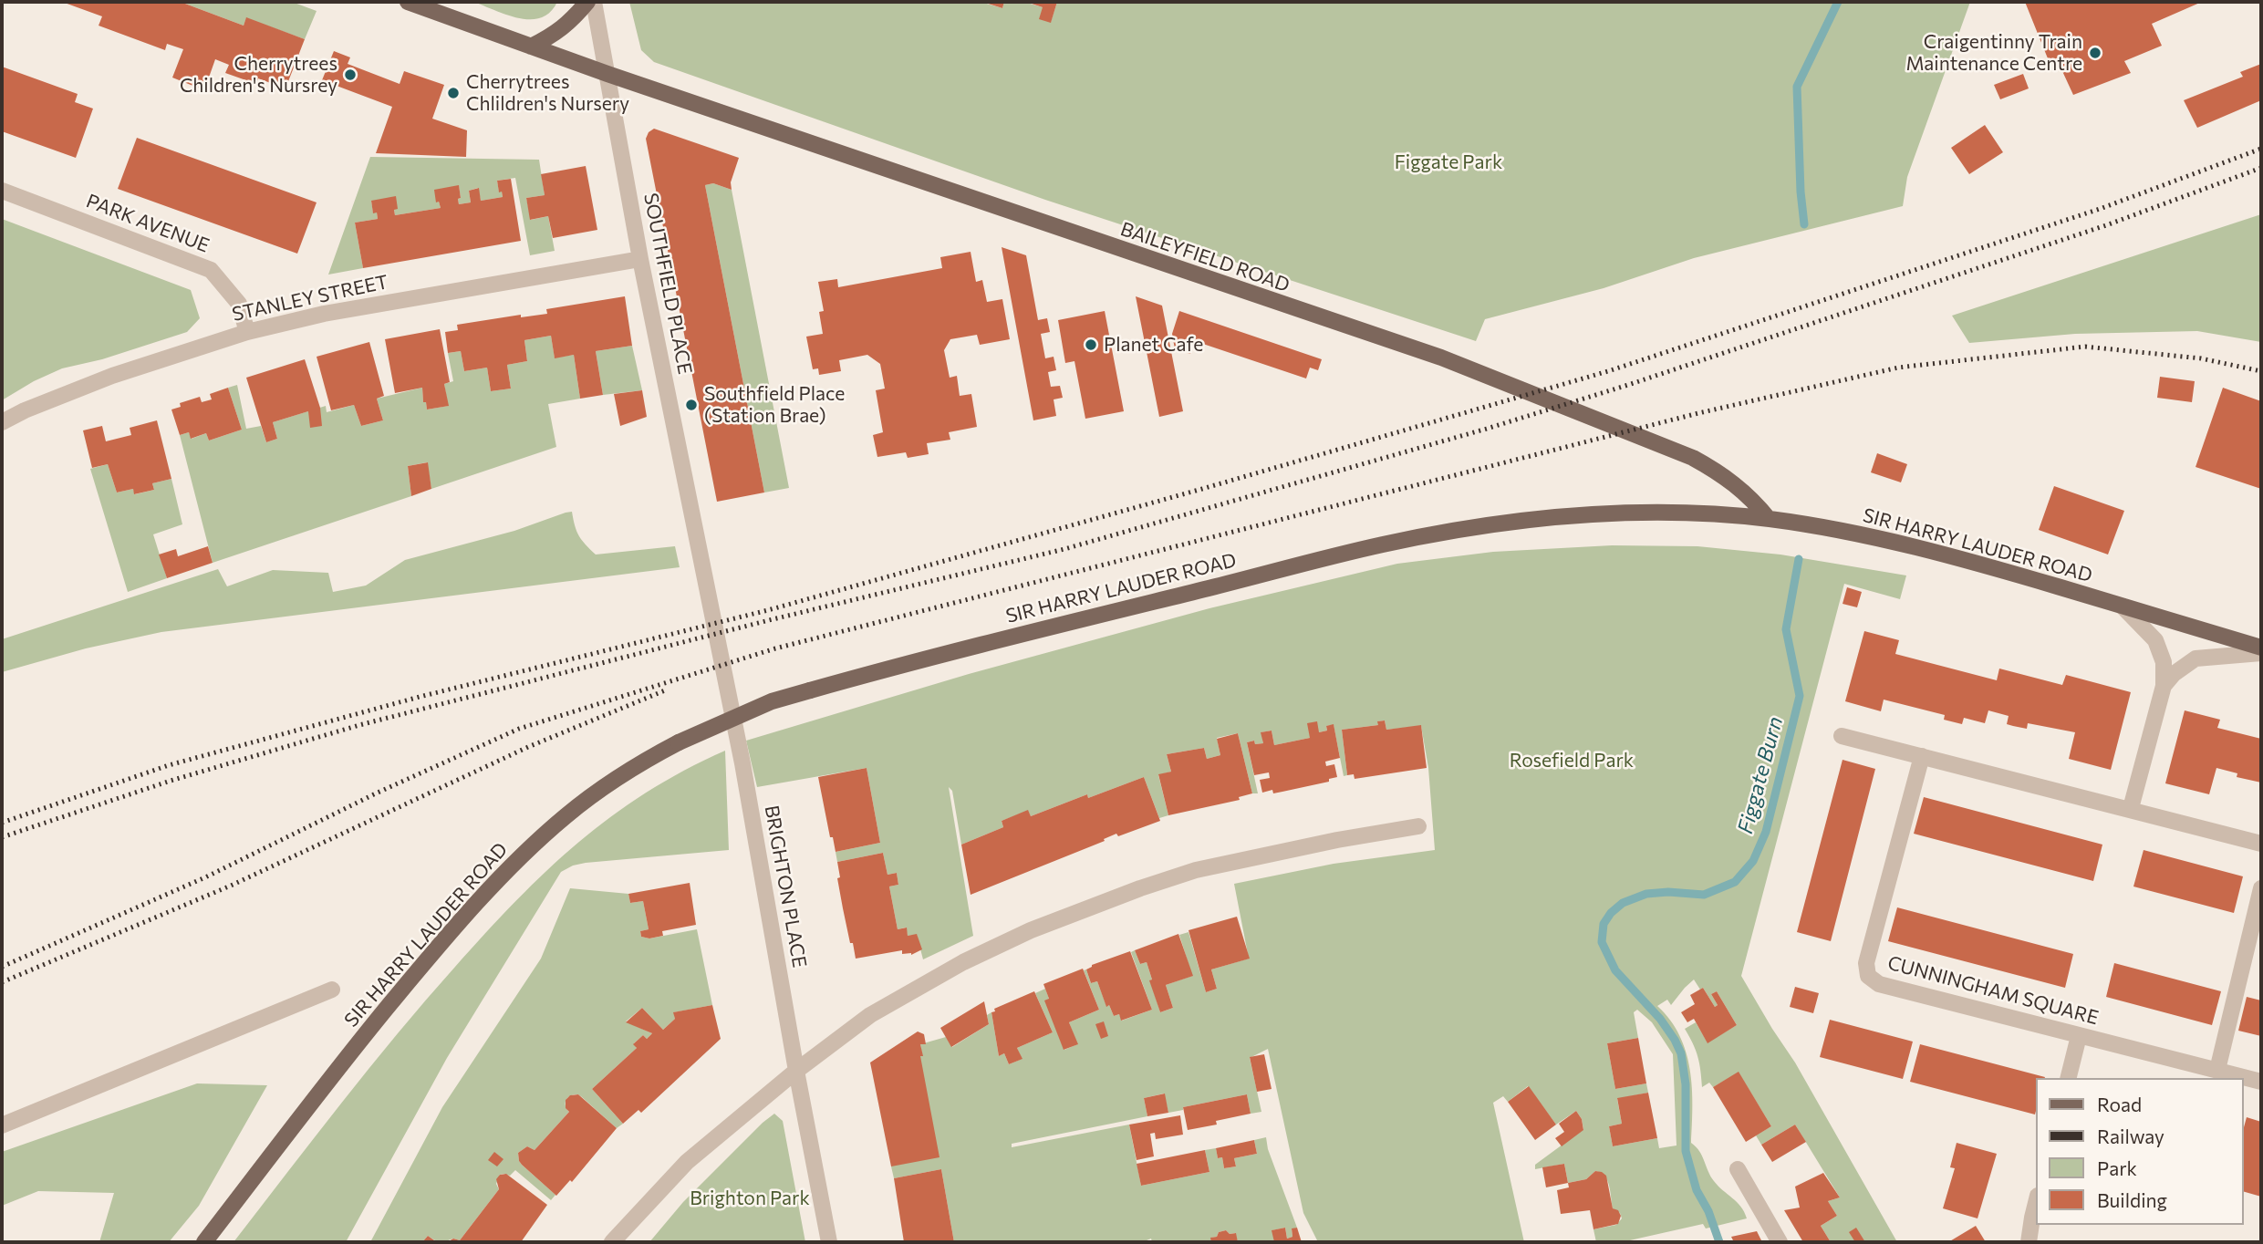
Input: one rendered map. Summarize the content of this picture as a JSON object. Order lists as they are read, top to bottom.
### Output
{
  "streets": {
    "main road": ["BAILEYFIELD ROAD", "SIR HARRY LAUDER ROAD"],
    "street": [
      "PARK AVENUE",
      "SOUTHFIELD PLACE",
      "STANLEY STREET",
      "BRIGHTON PLACE",
      "CUNNINGHAM SQUARE"
    ]
  },
  "crossings": [
    ["PARK AVENUE", "STANLEY STREET"],
    ["BAILEYFIELD ROAD", "SOUTHFIELD PLACE"],
    ["BAILEYFIELD ROAD", "SIR HARRY LAUDER ROAD"],
    ["SOUTHFIELD PLACE", "STANLEY STREET"],
    ["SOUTHFIELD PLACE", "BRIGHTON PLACE"]
  ],
  "water": ["Figgate Burn"],
  "parks": ["Figgate Park", "Rosefield Park", "Brighton Park"],
  "places": [
    "Craigentinny Train Maintenance Centre",
    "Cherrytrees Children's Nursrey",
    "Cherrytrees Chlildren's Nursery",
    "Planet Cafe",
    "Southfield Place (Station Brae)"
  ],
  "legend": [
    "Road",
    "Railway",
    "Park",
    "Building"
  ]
}
